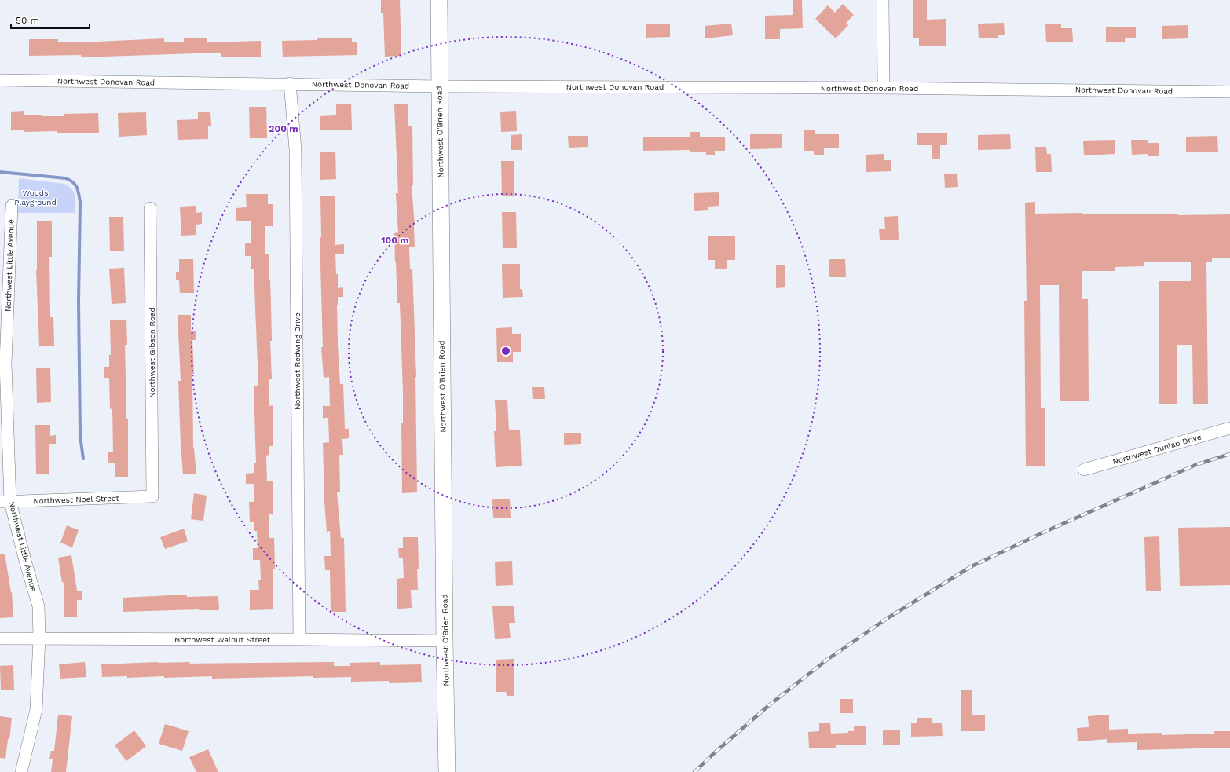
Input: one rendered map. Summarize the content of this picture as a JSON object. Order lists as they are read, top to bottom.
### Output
{
  "streets": {
    "street": [
      "Northwest Donovan Road",
      "Northwest O'Brien Road",
      "Northwest Little Avenue",
      "Northwest Gibson Road",
      "Northwest Redwing Drive",
      "Northwest Dunlap Drive",
      "Northwest Noel Street",
      "Northwest Walnut Street"
    ]
  },
  "crossings": [
    ["Northwest Donovan Road", "Northwest O'Brien Road"],
    ["Northwest Donovan Road", "Northwest Redwing Drive"],
    ["Northwest O'Brien Road", "Northwest Walnut Street"],
    ["Northwest Little Avenue", "Northwest Noel Street"],
    ["Northwest Little Avenue", "Northwest Walnut Street"],
    ["Northwest Gibson Road", "Northwest Noel Street"],
    ["Northwest Redwing Drive", "Northwest Walnut Street"]
  ],
  "parks": ["Woods Playground"],
  "scale_bar": "50 m",
  "rings": ["200 m", "100 m"]
}
